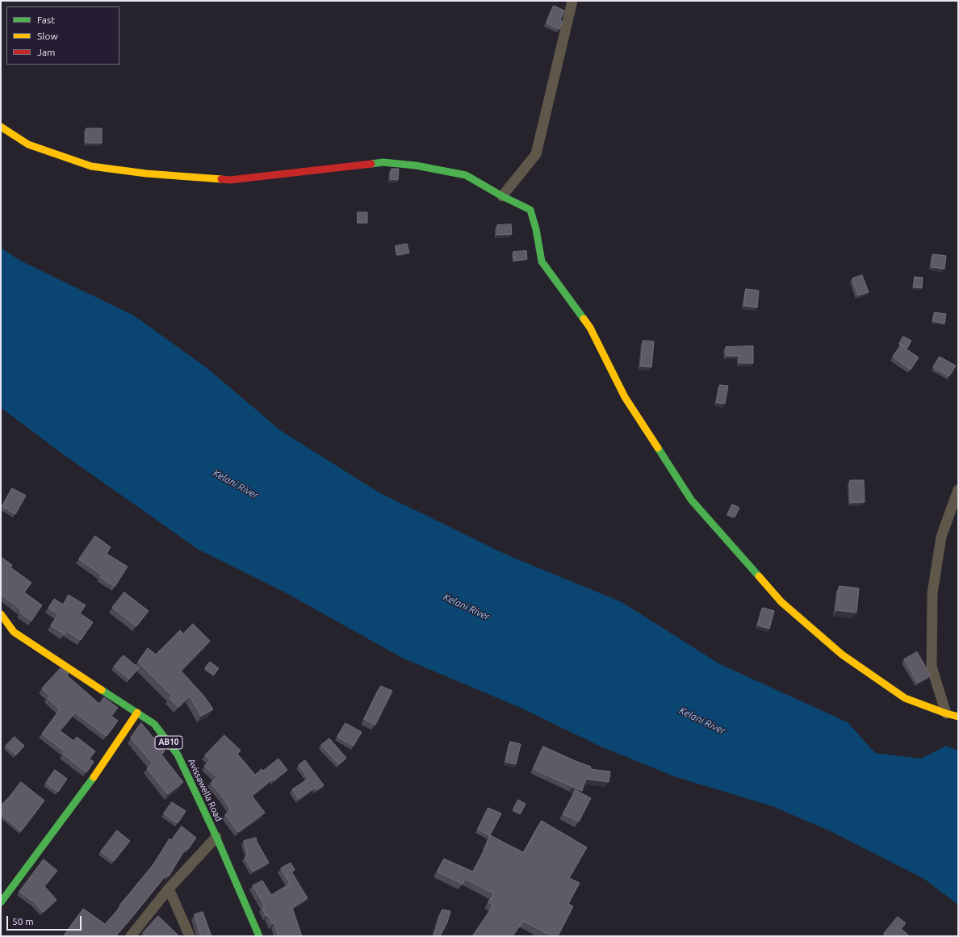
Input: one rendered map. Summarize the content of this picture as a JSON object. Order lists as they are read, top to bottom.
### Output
{
  "streets": {
    "street": ["AB10", "Avissawella Road"]
  },
  "water": ["Kelani River"],
  "legend": ["Fast", "Slow", "Jam"],
  "scale_bar": "50 m"
}
